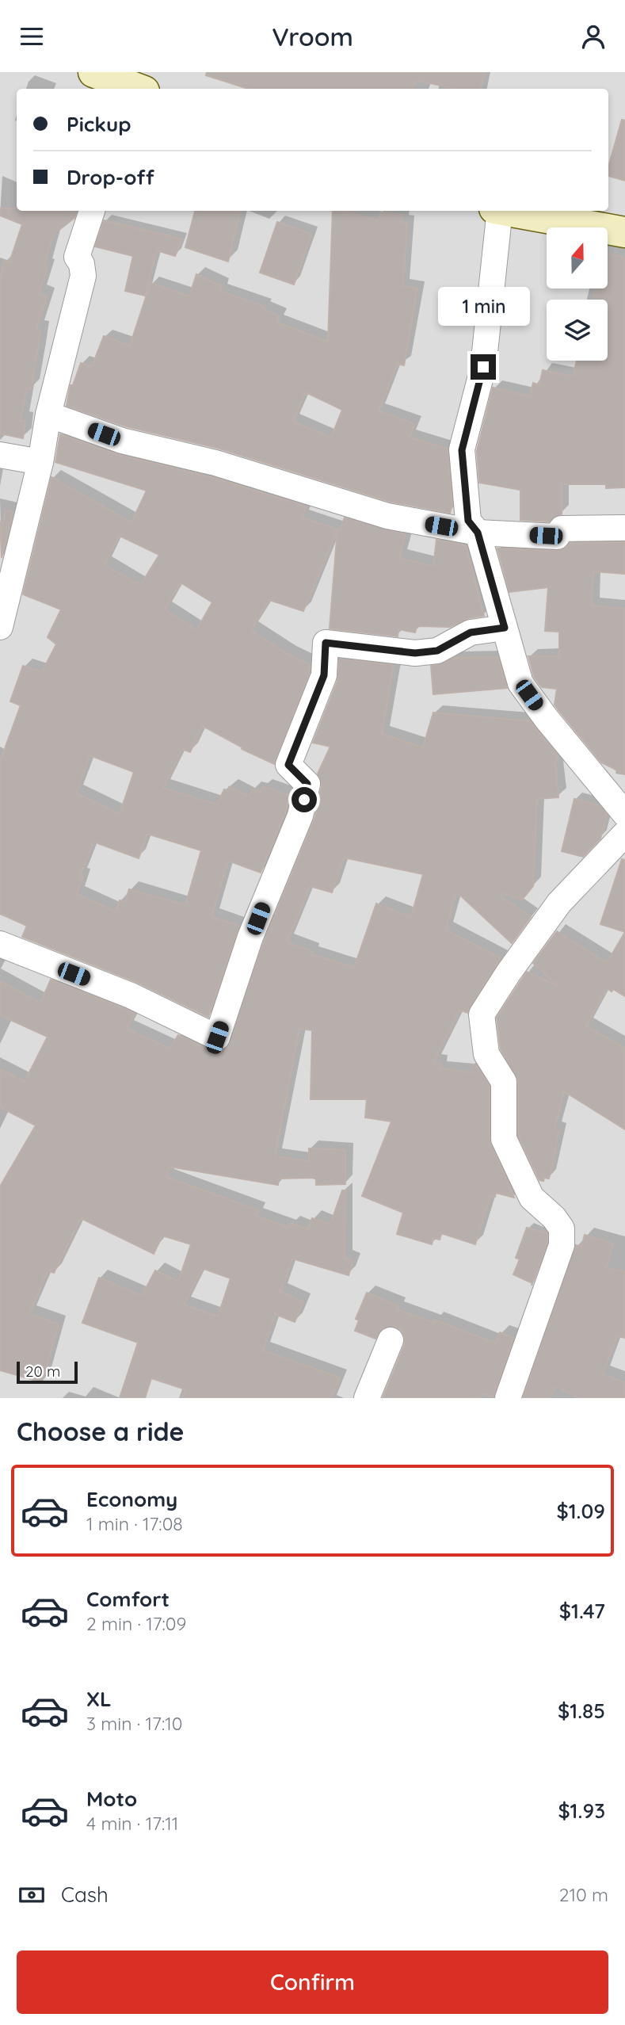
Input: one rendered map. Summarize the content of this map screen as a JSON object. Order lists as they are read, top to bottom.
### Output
{
  "scale_bar": "20 m",
  "north": "top",
  "page": {
    "header": "Vroom",
    "banner": ["Pickup", "Drop-off"],
    "bubble": "1 min",
    "scale": "20 m",
    "heading": "Choose a ride",
    "list": [
      {
        "name": "Economy",
        "note": "1 min · 17:08",
        "value": "$1.09"
      },
      {
        "name": "Comfort",
        "note": "2 min · 17:09",
        "value": "$1.47"
      },
      {
        "name": "XL",
        "note": "3 min · 17:10",
        "value": "$1.85"
      },
      {
        "name": "Moto",
        "note": "4 min · 17:11",
        "value": "$1.93"
      }
    ],
    "pay": ["Cash", "210 m"],
    "buttons": "Confirm"
  }
}
